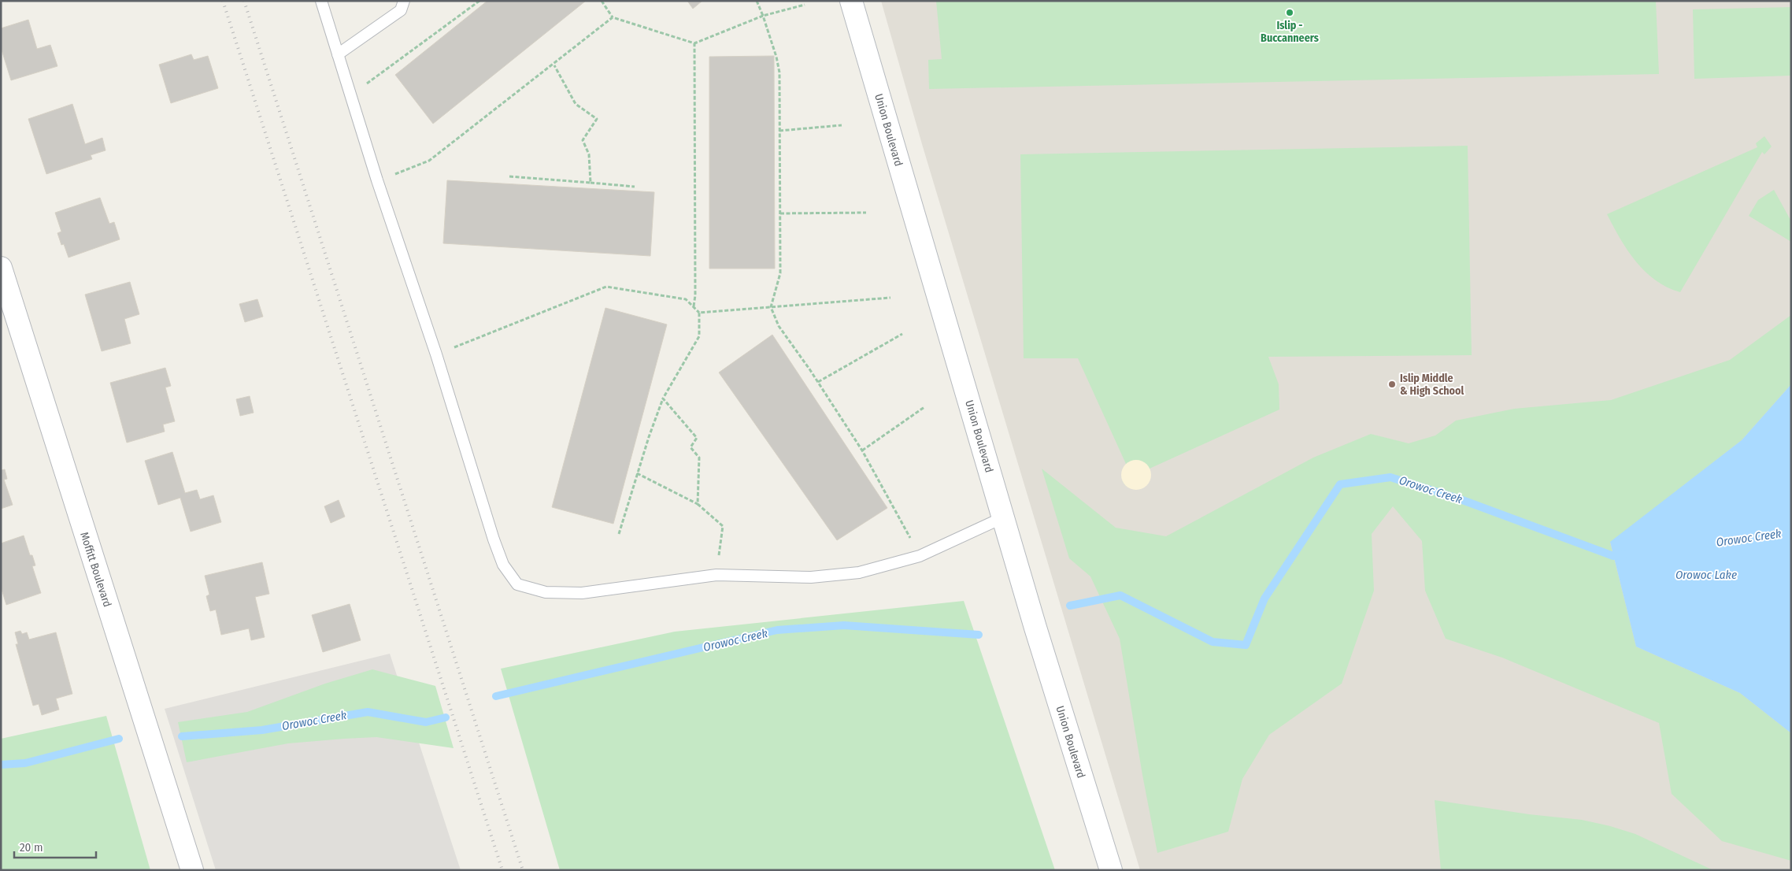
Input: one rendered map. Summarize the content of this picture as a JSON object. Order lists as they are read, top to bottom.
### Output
{
  "streets": {
    "main road": ["Union Boulevard", "Moffitt Boulevard"]
  },
  "water": ["Orowoc Creek", "Orowoc Lake"],
  "places": ["Islip - Buccanneers", "Islip Middle & High School"],
  "scale_bar": "20 m"
}
